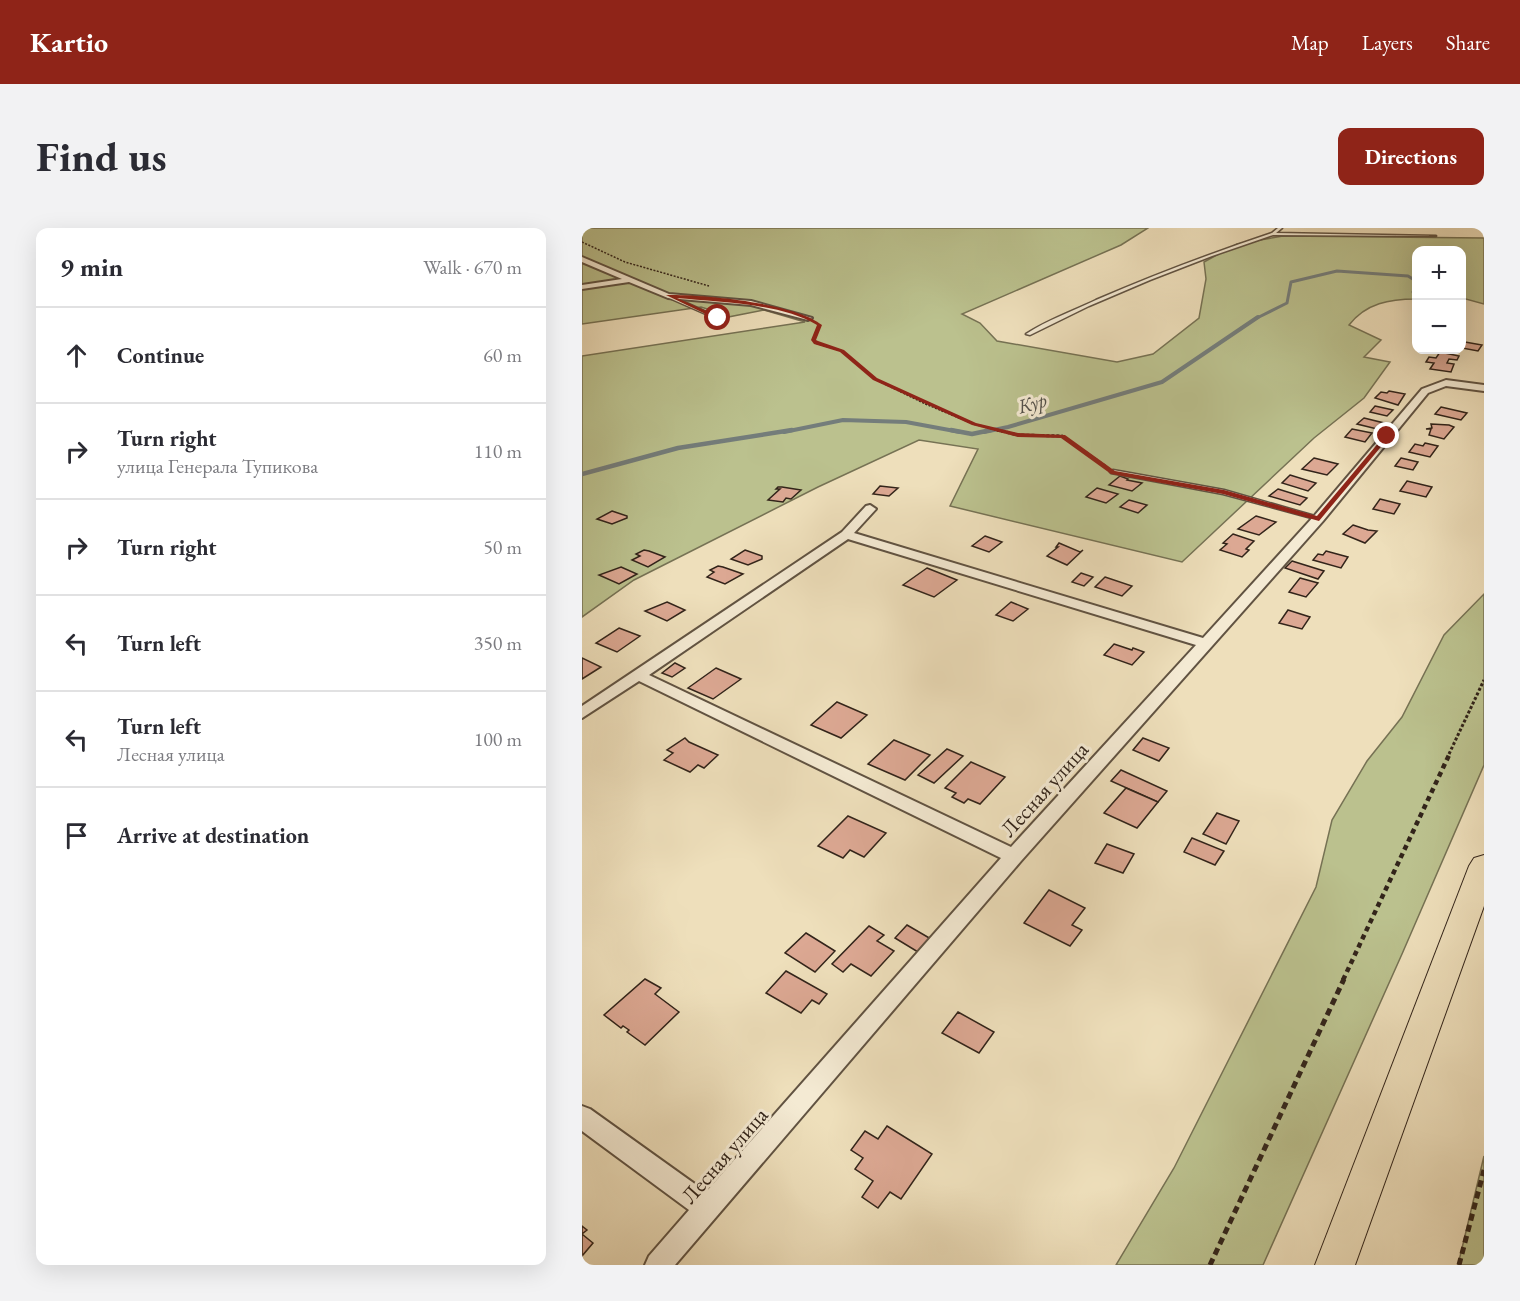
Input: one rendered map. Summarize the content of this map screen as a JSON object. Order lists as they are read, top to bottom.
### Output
{
  "streets": {
    "street": ["Лесная улица"]
  },
  "water": ["Кур"],
  "page": {
    "header": "Kartio",
    "nav": ["Map", "Layers", "Share"],
    "buttons": "Directions",
    "title": "Find us",
    "heading": ["9 min", "Walk · 670 m"],
    "map_buttons": ["+", "−"],
    "list": [
      ["Continue", "60 m"],
      ["Turn right", "улица Генерала Тупикова", "110 m"],
      ["Turn right", "50 m"],
      ["Turn left", "350 m"],
      ["Turn left", "Лесная улица", "100 m"],
      "Arrive at destination"
    ]
  }
}
